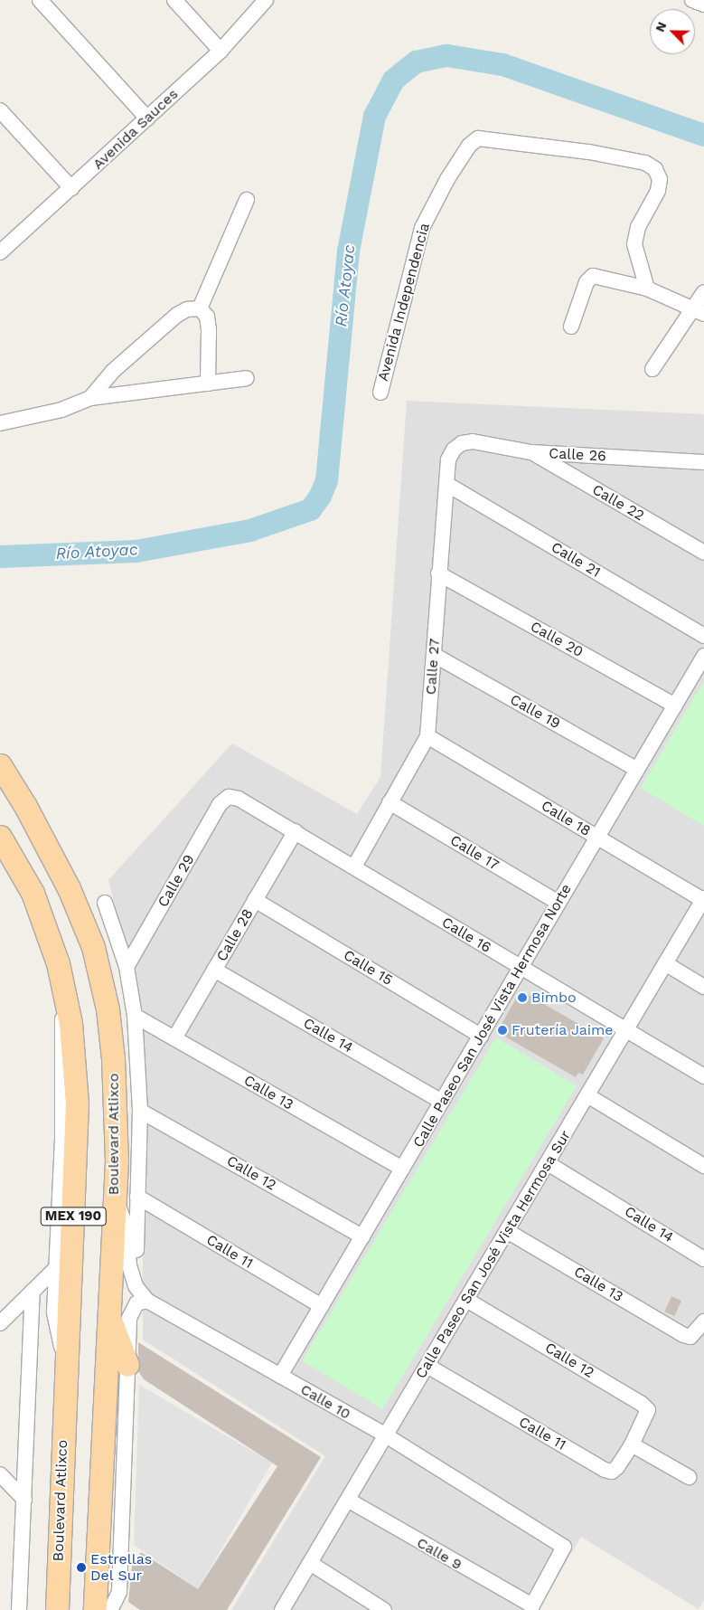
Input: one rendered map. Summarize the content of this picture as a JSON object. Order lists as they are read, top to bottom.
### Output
{
  "streets": {
    "main road": ["Boulevard Atlixco", "MEX 190"],
    "street": [
      "Avenida Sauces",
      "Avenida Independencia",
      "Calle 26",
      "Calle 22",
      "Calle 21",
      "Calle 20",
      "Calle 27",
      "Calle 19",
      "Calle 18",
      "Calle 17",
      "Calle 29",
      "Calle 28",
      "Calle 16",
      "Calle 15",
      "Calle Paseo San José Vista Hermosa Norte",
      "Calle 14",
      "Calle 13",
      "Calle 12",
      "Calle 11",
      "Calle Paseo San José Vista Hermosa Sur",
      "Calle 10",
      "Calle 9"
    ]
  },
  "crossings": [
    ["Calle 26", "Calle 22"],
    ["Calle 26", "Calle 27"],
    ["Calle 21", "Calle 27"],
    ["Calle 20", "Calle 27"],
    ["Calle 20", "Calle Paseo San José Vista Hermosa Norte"],
    ["Calle 27", "Calle 19"],
    ["Calle 27", "Calle 18"],
    ["Calle 27", "Calle 17"],
    ["Calle 27", "Calle 16"],
    ["Calle 19", "Calle Paseo San José Vista Hermosa Norte"],
    ["Calle 18", "Calle Paseo San José Vista Hermosa Norte"],
    ["Calle 18", "Calle Paseo San José Vista Hermosa Sur"],
    ["Calle 17", "Calle Paseo San José Vista Hermosa Norte"],
    ["Calle 29", "Calle 16"],
    ["Calle 28", "Calle 16"],
    ["Calle 28", "Calle 15"],
    ["Calle 28", "Calle 14"],
    ["Calle 28", "Calle 13"],
    ["Calle 16", "Calle Paseo San José Vista Hermosa Norte"],
    ["Calle 16", "Calle Paseo San José Vista Hermosa Sur"],
    ["Calle 15", "Calle Paseo San José Vista Hermosa Norte"],
    ["Calle Paseo San José Vista Hermosa Norte", "Calle 14"],
    ["Calle Paseo San José Vista Hermosa Norte", "Calle 13"],
    ["Calle Paseo San José Vista Hermosa Norte", "Calle 12"],
    ["Calle Paseo San José Vista Hermosa Norte", "Calle 11"],
    ["Calle Paseo San José Vista Hermosa Norte", "Calle 10"],
    ["Calle 14", "Calle Paseo San José Vista Hermosa Sur"],
    ["Calle 13", "Calle Paseo San José Vista Hermosa Sur"],
    ["Calle 12", "Calle 11"],
    ["Calle 12", "Calle Paseo San José Vista Hermosa Sur"],
    ["Calle 11", "Calle Paseo San José Vista Hermosa Sur"],
    ["Calle Paseo San José Vista Hermosa Sur", "Calle 10"],
    ["Calle Paseo San José Vista Hermosa Sur", "Calle 9"],
    ["Calle 10", "Calle 9"]
  ],
  "water": ["Río Atoyac"],
  "places": ["Bimbo", "Frutería Jaime", "Estrellas Del Sur"],
  "north": "top left"
}
